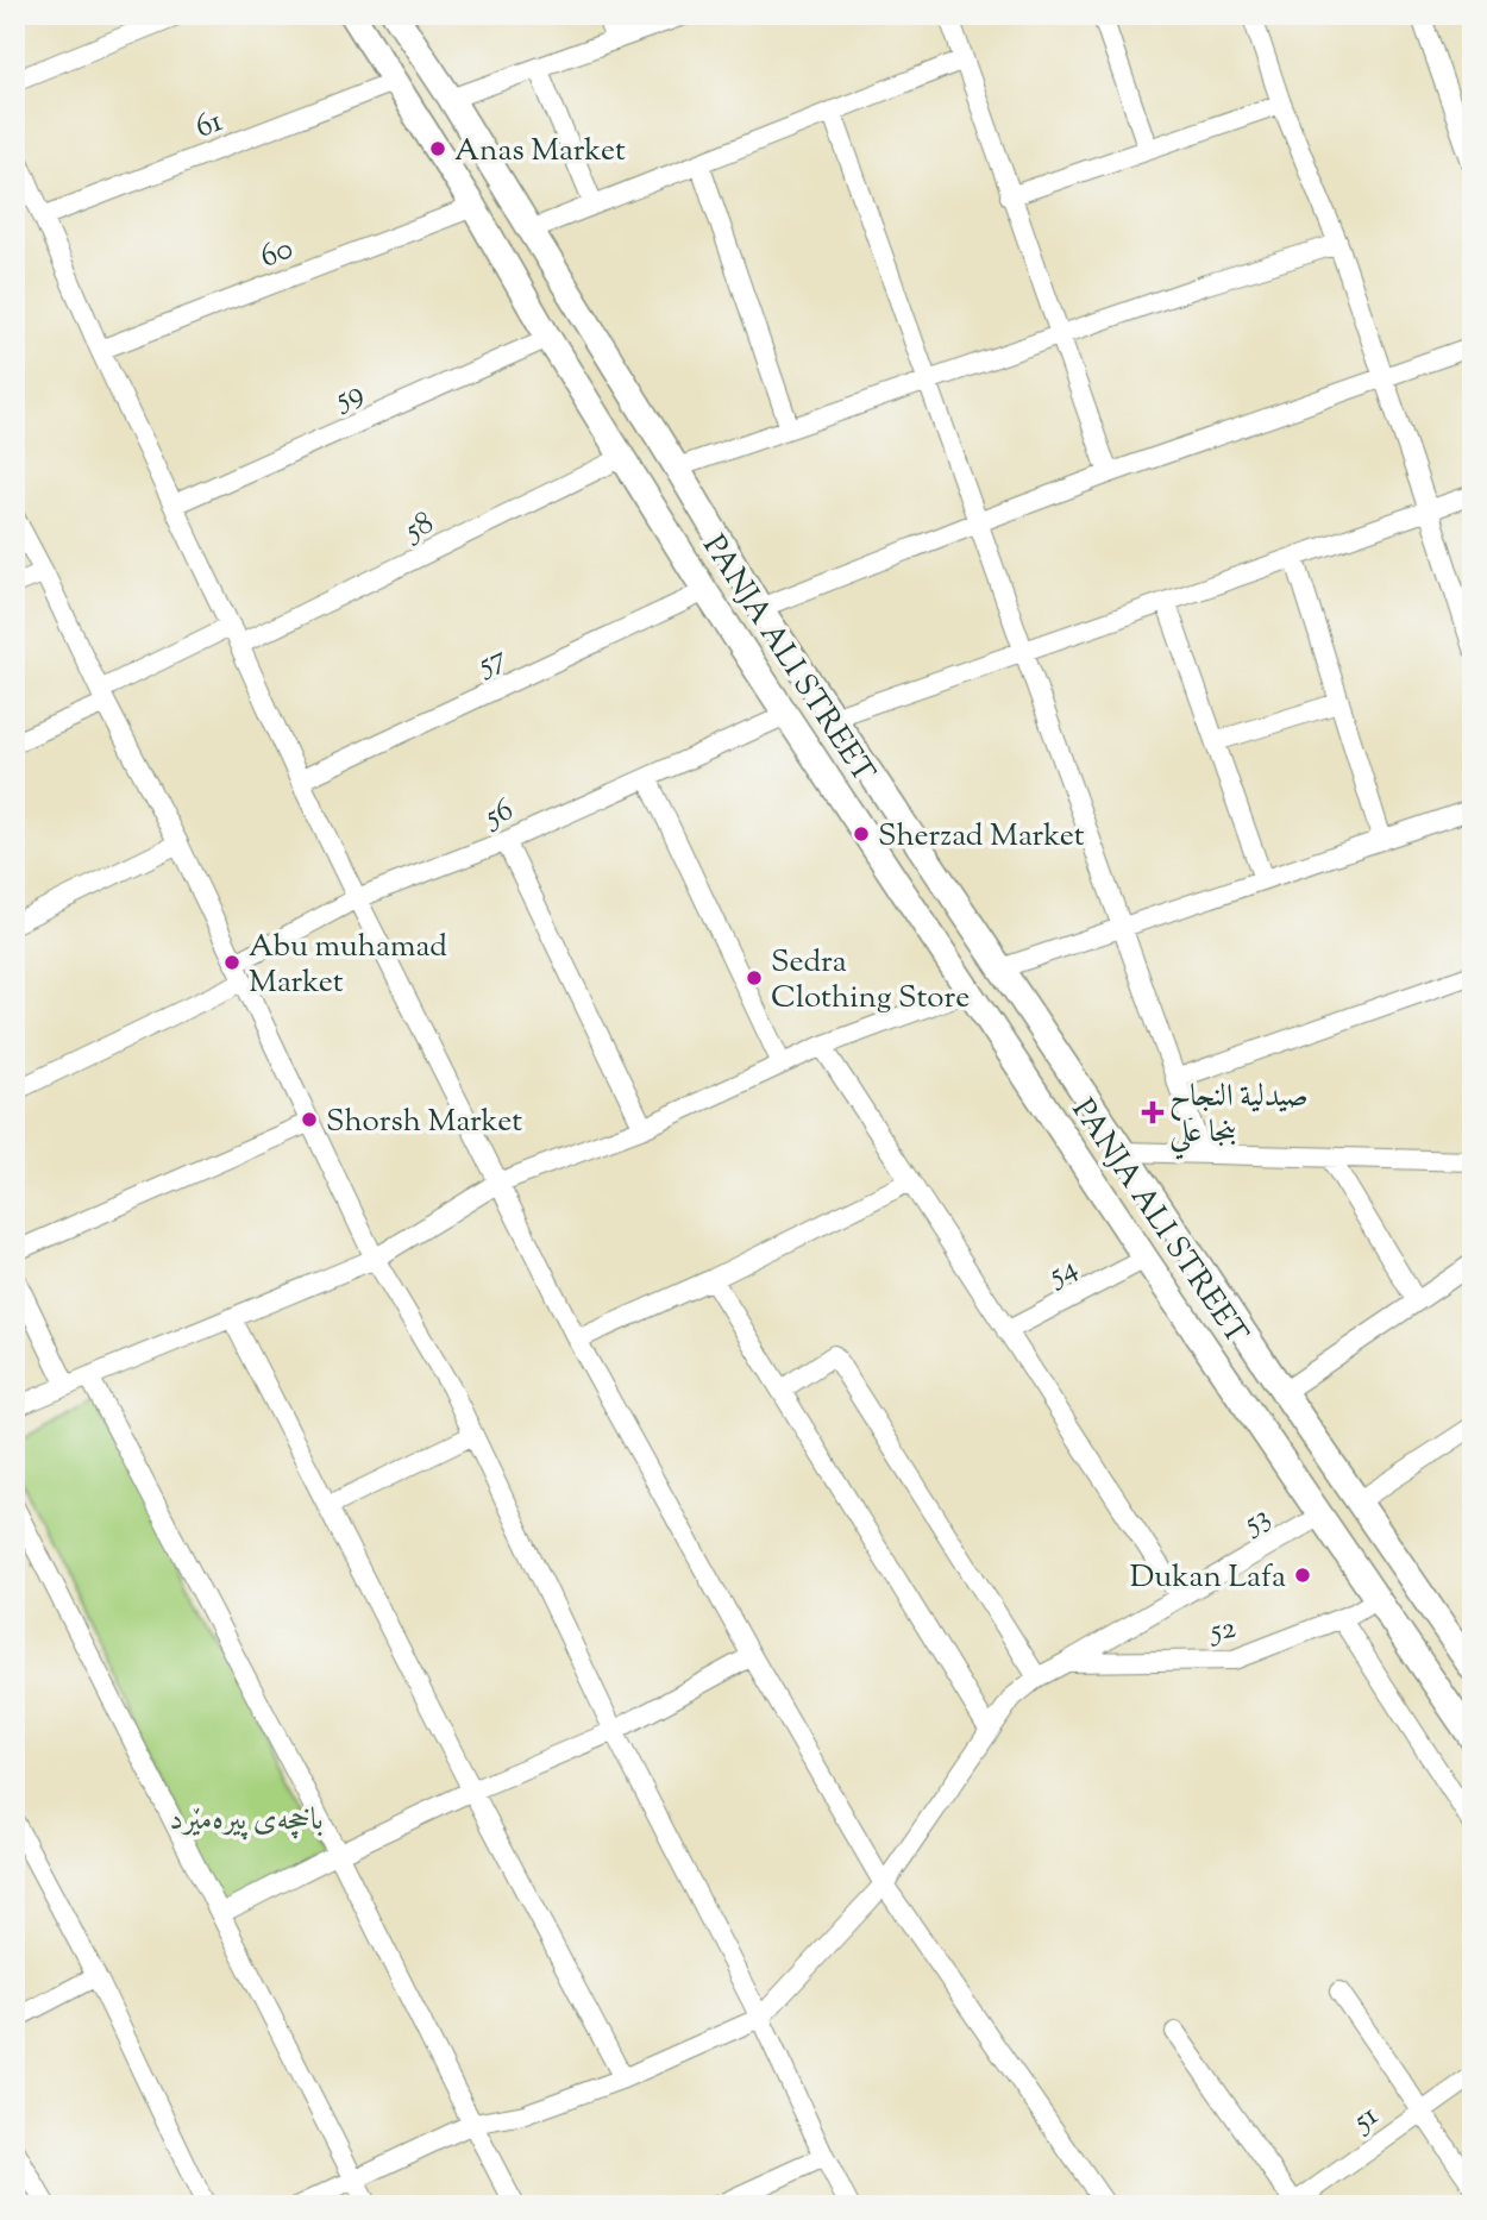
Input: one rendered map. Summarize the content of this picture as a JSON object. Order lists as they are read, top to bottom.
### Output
{
  "streets": {
    "main road": ["PANJA ALI STREET"],
    "street": [
      "61",
      "60",
      "59",
      "58",
      "57",
      "56",
      "54",
      "53",
      "52",
      "51"
    ]
  },
  "crossings": [
    ["61", "PANJA ALI STREET"],
    ["60", "PANJA ALI STREET"],
    ["59", "PANJA ALI STREET"],
    ["58", "PANJA ALI STREET"],
    ["PANJA ALI STREET", "57"],
    ["PANJA ALI STREET", "56"],
    ["PANJA ALI STREET", "54"],
    ["PANJA ALI STREET", "53"],
    ["PANJA ALI STREET", "52"],
    ["53", "52"]
  ],
  "parks": ["باخچەی پیرەمێرد"],
  "places": {
    "other": [
      "Anas Market",
      "Sherzad Market",
      "Abu muhamad Market",
      "Sedra Clothing Store",
      "Shorsh Market",
      "Dukan Lafa"
    ],
    "health": ["صيدلية النجاح بنجا علي"]
  }
}
